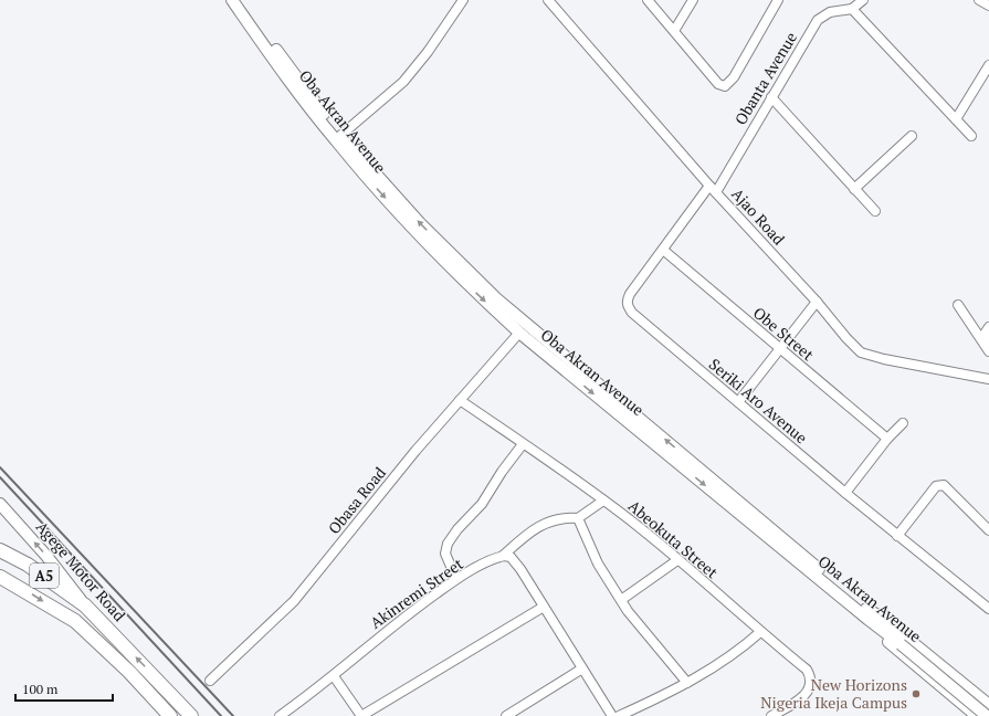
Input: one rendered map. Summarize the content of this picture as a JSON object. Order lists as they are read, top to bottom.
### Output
{
  "streets": {
    "highway": ["Agege Motor Road", "A5"],
    "main road": ["Oba Akran Avenue"],
    "street": [
      "Obanta Avenue",
      "Ajao Road",
      "Obe Street",
      "Seriki Aro Avenue",
      "Obasa Road",
      "Abeokuta Street",
      "Akinremi Street"
    ]
  },
  "crossings": [
    ["Obanta Avenue", "Ajao Road"],
    ["Obanta Avenue", "Seriki Aro Avenue"],
    ["Oba Akran Avenue", "Obasa Road"],
    ["Ajao Road", "Seriki Aro Avenue"],
    ["Obe Street", "Seriki Aro Avenue"],
    ["Obasa Road", "Abeokuta Street"],
    ["Agege Motor Road", "A5"]
  ],
  "one_way": ["Agege Motor Road"],
  "places": ["New Horizons Nigeria Ikeja Campus"],
  "scale_bar": "100 m"
}
